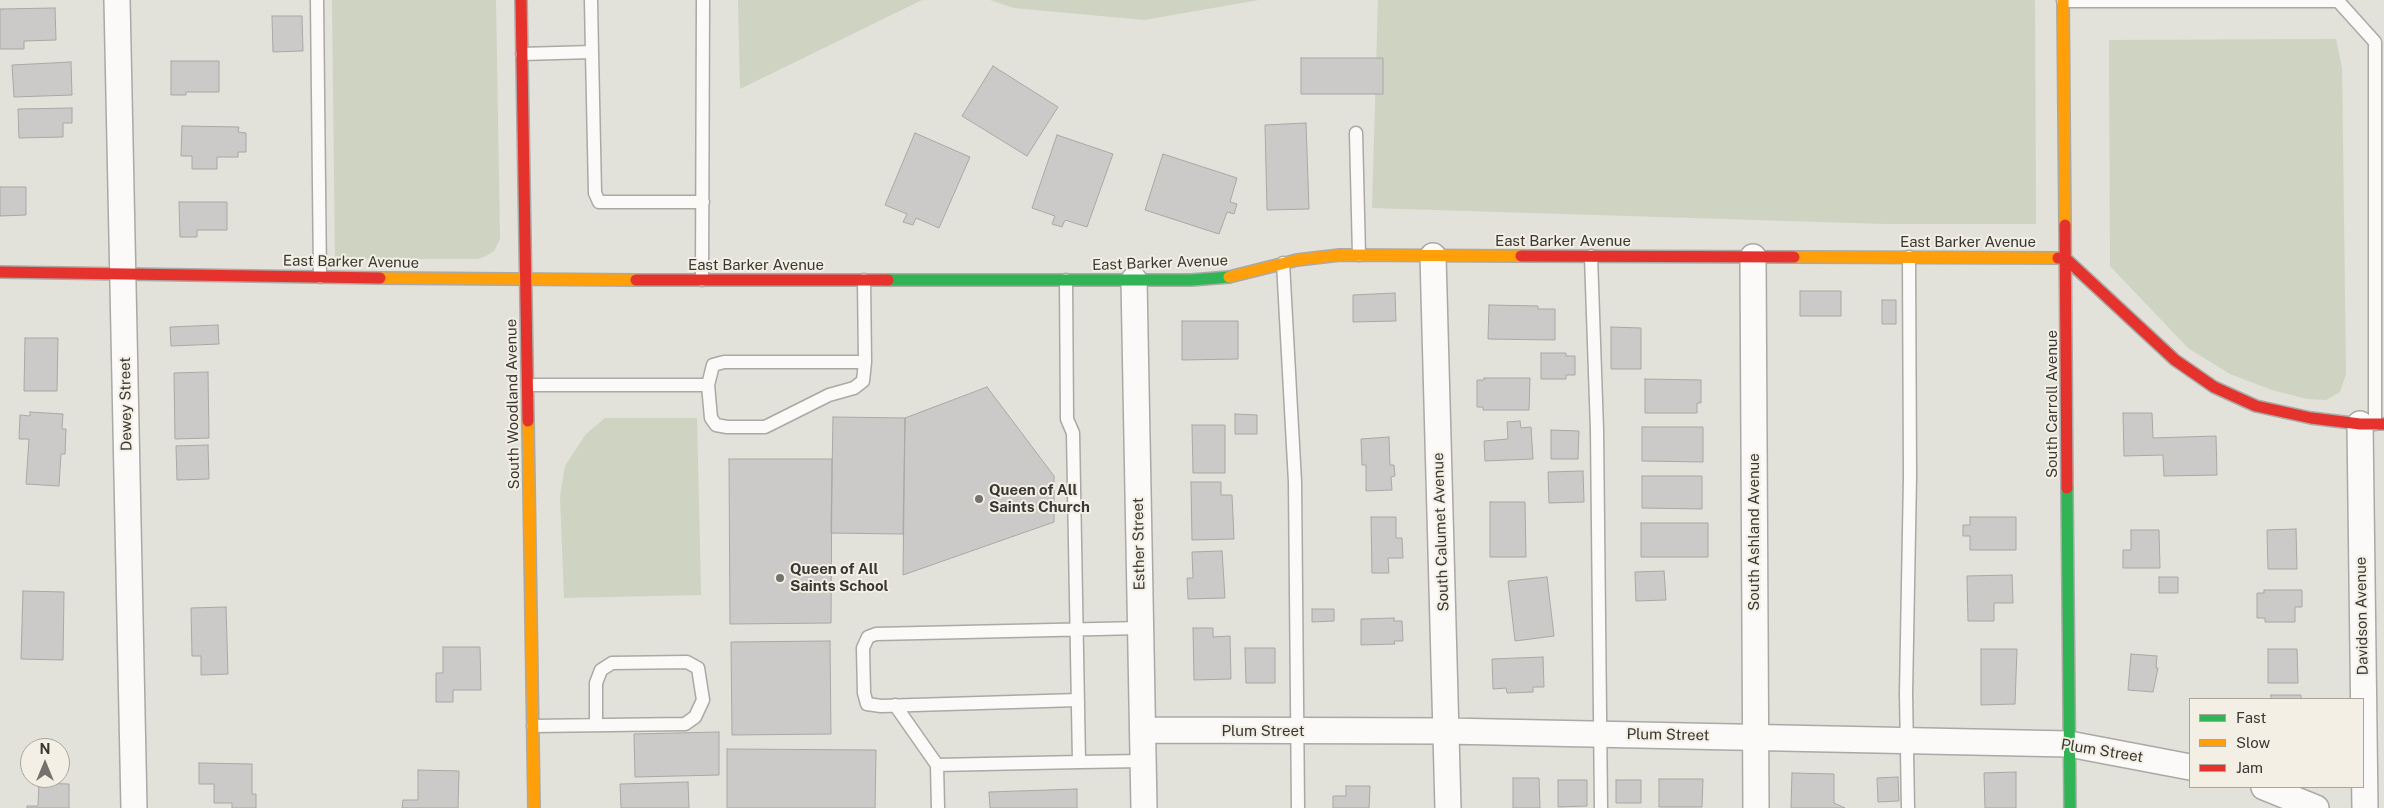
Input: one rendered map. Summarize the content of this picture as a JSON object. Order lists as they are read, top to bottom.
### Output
{
  "streets": {
    "street": [
      "East Barker Avenue",
      "Dewey Street",
      "South Woodland Avenue",
      "South Carroll Avenue",
      "South Calumet Avenue",
      "South Ashland Avenue",
      "Esther Street",
      "Davidson Avenue",
      "Plum Street"
    ]
  },
  "crossings": [
    ["East Barker Avenue", "Dewey Street"],
    ["East Barker Avenue", "South Woodland Avenue"],
    ["East Barker Avenue", "South Carroll Avenue"],
    ["East Barker Avenue", "South Calumet Avenue"],
    ["East Barker Avenue", "South Ashland Avenue"],
    ["East Barker Avenue", "Esther Street"],
    ["South Carroll Avenue", "Plum Street"],
    ["South Calumet Avenue", "Plum Street"],
    ["South Ashland Avenue", "Plum Street"],
    ["Esther Street", "Plum Street"]
  ],
  "places": ["Queen of All Saints Church", "Queen of All Saints School"],
  "legend": ["Fast", "Slow", "Jam"],
  "north": "top"
}
